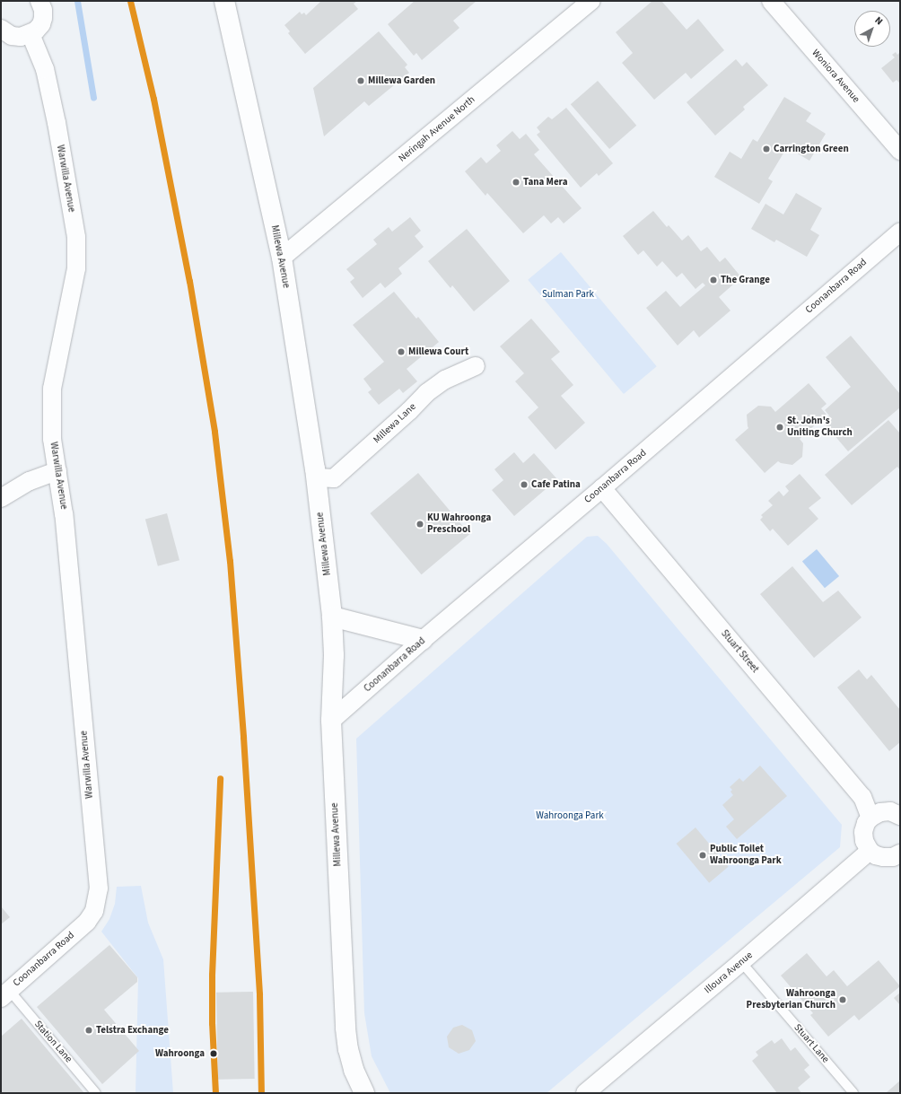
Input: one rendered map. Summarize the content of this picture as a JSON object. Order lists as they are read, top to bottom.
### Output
{
  "streets": {
    "street": [
      "Woniora Avenue",
      "Neringah Avenue North",
      "Warwilla Avenue",
      "Millewa Avenue",
      "Coonanbarra Road",
      "Millewa Lane",
      "Stuart Street",
      "Illoura Avenue"
    ],
    "lane": ["Station Lane", "Stuart Lane"]
  },
  "crossings": [
    ["Neringah Avenue North", "Millewa Avenue"],
    ["Warwilla Avenue", "Coonanbarra Road"],
    ["Millewa Avenue", "Coonanbarra Road"],
    ["Millewa Avenue", "Millewa Lane"],
    ["Coonanbarra Road", "Stuart Street"],
    ["Coonanbarra Road", "Station Lane"],
    ["Illoura Avenue", "Stuart Lane"]
  ],
  "parks": ["Sulman Park", "Wahroonga Park"],
  "places": [
    "Millewa Garden",
    "Carrington Green",
    "Tana Mera",
    "The Grange",
    "Millewa Court",
    "St. John's Uniting Church",
    "Cafe Patina",
    "KU Wahroonga Preschool",
    "Public Toilet Wahroonga Park",
    "Wahroonga Presbyterian Church",
    "Telstra Exchange",
    "Wahroonga"
  ],
  "north": "top right"
}
